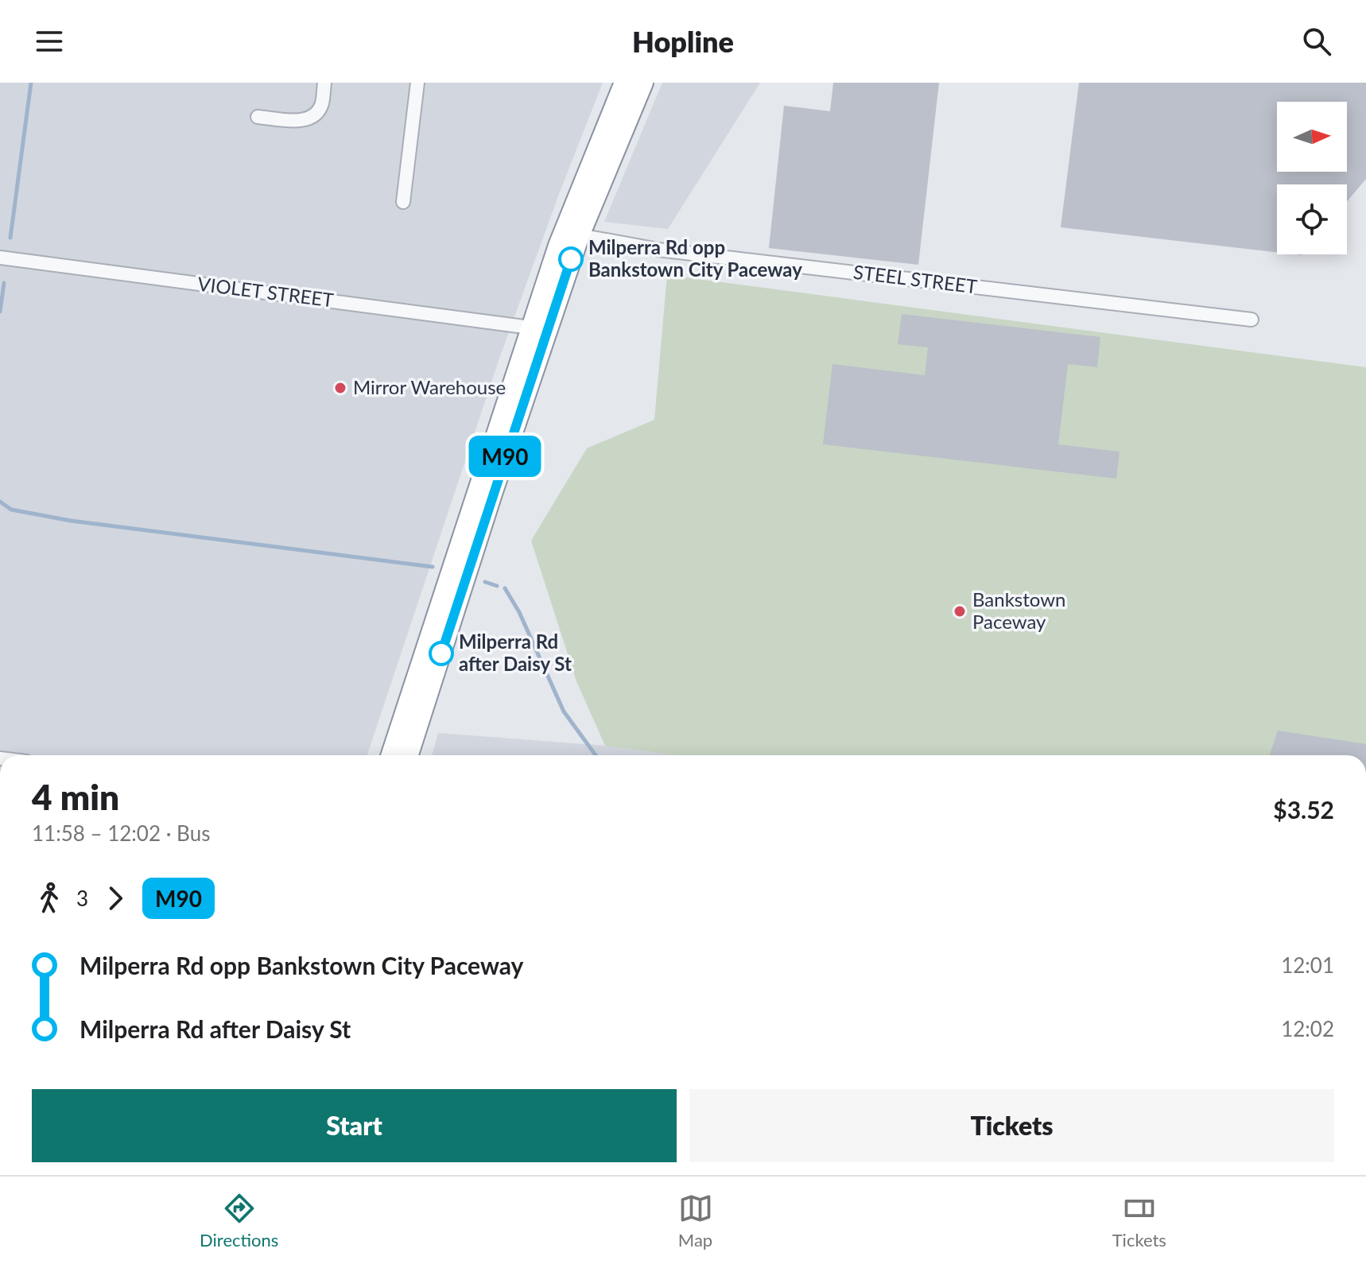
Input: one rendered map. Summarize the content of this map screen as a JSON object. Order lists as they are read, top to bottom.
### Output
{
  "streets": {
    "street": ["STEEL STREET", "VIOLET STREET"]
  },
  "places": [
    "Milperra Rd opp Bankstown City Paceway",
    "Mirror Warehouse",
    "Bankstown Paceway",
    "Milperra Rd after Daisy St"
  ],
  "lines": ["bus line M90"],
  "north": "right",
  "page": {
    "header": "Hopline",
    "on_map": "M90",
    "heading": ["4 min", "11:58 – 12:02 · Bus", "$3.52"],
    "legs": ["3", "M90"],
    "list": [
      {
        "name": "Milperra Rd opp Bankstown City Paceway",
        "value": "12:01"
      },
      {
        "name": "Milperra Rd after Daisy St",
        "value": "12:02"
      }
    ],
    "buttons": ["Start", "Tickets"],
    "tabs": ["Directions", "Map", "Tickets"]
  }
}
